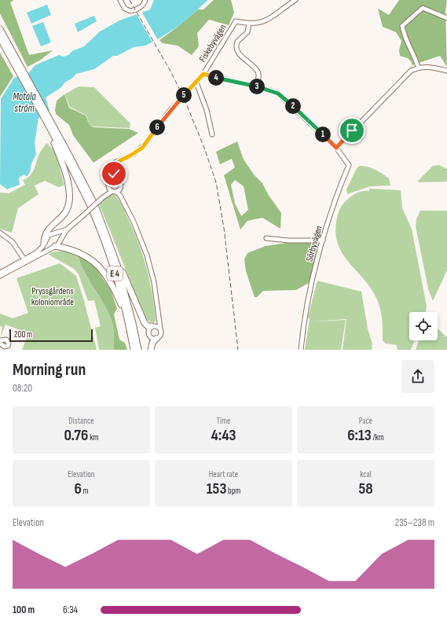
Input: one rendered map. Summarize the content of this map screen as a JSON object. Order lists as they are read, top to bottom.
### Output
{
  "streets": {
    "highway": ["E 4"],
    "street": ["Fiskebyvägen", "Sörbyvägen"]
  },
  "crossings": [
    ["Fiskebyvägen", "Sörbyvägen"]
  ],
  "water": ["Motala ström"],
  "parks": ["Pryssgårdens koloniområde"],
  "scale_bar": "200 m",
  "page": {
    "pins": [
      "4",
      "3",
      "5",
      "2",
      "6",
      "1"
    ],
    "scale": "200 m",
    "heading": ["Morning run", "08:20"],
    "stats": [
      ["Distance", "0.76 km"],
      ["Time", "4:43"],
      ["Pace", "6:13 /km"],
      ["Elevation", "6 m"],
      ["Heart rate", "153 bpm"],
      ["kcal", "58"]
    ],
    "chart": ["Elevation", "235–238 m"],
    "list": [
      {
        "name": "100 m",
        "note": "6:34"
      }
    ]
  }
}
